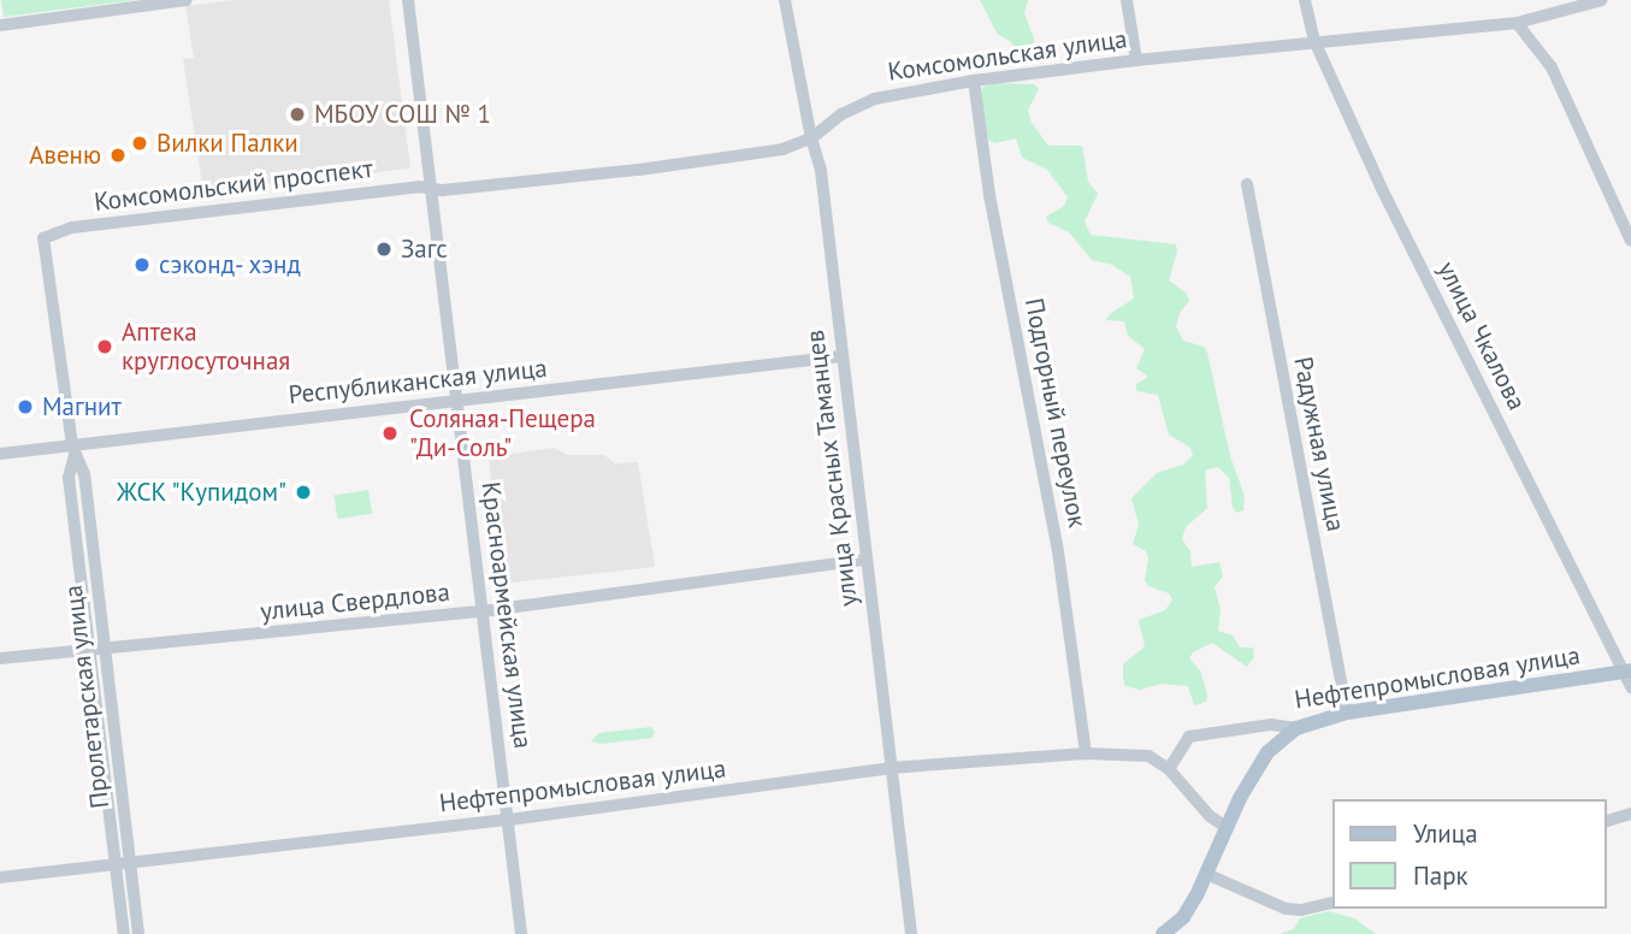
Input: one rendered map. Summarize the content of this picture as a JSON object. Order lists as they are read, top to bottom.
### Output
{
  "streets": {
    "main road": ["Нефтепромысловая улица"],
    "street": [
      "Комсомольская улица",
      "Комсомольский проспект",
      "улица Чкалова",
      "Республиканская улица",
      "Подгорный переулок",
      "Радужная улица",
      "улица Красных Таманцев",
      "улица Свердлова",
      "Красноармейская улица",
      "Пролетарская улица"
    ]
  },
  "crossings": [
    ["Комсомольская улица", "Комсомольский проспект"],
    ["Комсомольская улица", "улица Чкалова"],
    ["Комсомольская улица", "Подгорный переулок"],
    ["Комсомольская улица", "улица Красных Таманцев"],
    ["Комсомольская улица", "Красноармейская улица"],
    ["Комсомольский проспект", "Красноармейская улица"],
    ["Комсомольский проспект", "Пролетарская улица"],
    ["улица Чкалова", "Нефтепромысловая улица"],
    ["Республиканская улица", "улица Красных Таманцев"],
    ["Республиканская улица", "Красноармейская улица"],
    ["Республиканская улица", "Пролетарская улица"],
    ["Подгорный переулок", "Нефтепромысловая улица"],
    ["Радужная улица", "Нефтепромысловая улица"],
    ["улица Красных Таманцев", "улица Свердлова"],
    ["улица Красных Таманцев", "Нефтепромысловая улица"],
    ["улица Свердлова", "Красноармейская улица"],
    ["улица Свердлова", "Пролетарская улица"],
    ["Красноармейская улица", "Нефтепромысловая улица"],
    ["Нефтепромысловая улица", "Пролетарская улица"]
  ],
  "places": [
    "МБОУ СОШ № 1",
    "Вилки Палки",
    "Авеню",
    "Загс",
    "сэконд- хэнд",
    "Аптека круглосуточная",
    "Магнит",
    "Соляная-Пещера \"Ди-Соль\"",
    "ЖСК \"Купидом\""
  ],
  "legend": ["Улица", "Парк"]
}
